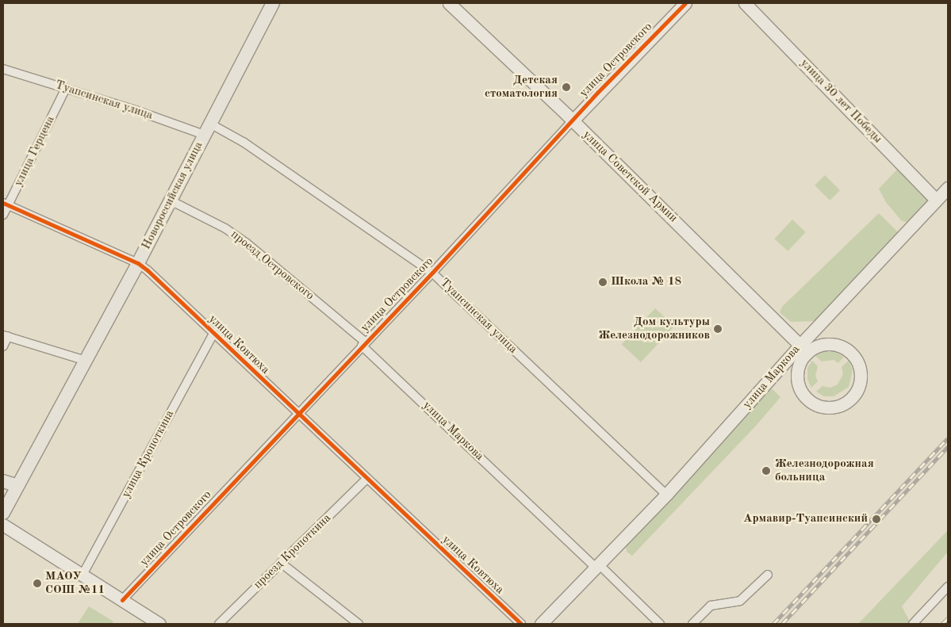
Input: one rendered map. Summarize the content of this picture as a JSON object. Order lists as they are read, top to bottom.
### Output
{
  "streets": {
    "main road": [
      "улица Островского",
      "улица 30 лет Победы",
      "улица Советской Армии",
      "Новороссийская улица",
      "улица Маркова"
    ],
    "street": [
      "Туапсинская улица",
      "улица Герцена",
      "проезд Островского",
      "улица Ковтюха",
      "улица Кропоткина",
      "проезд Кропоткина"
    ]
  },
  "crossings": [
    ["улица Островского", "Туапсинская улица"],
    ["улица Островского", "улица Советской Армии"],
    ["улица Островского", "проезд Островского"],
    ["улица Островского", "улица Ковтюха"],
    ["улица Островского", "улица Маркова"],
    ["Туапсинская улица", "улица Герцена"],
    ["Туапсинская улица", "Новороссийская улица"],
    ["Туапсинская улица", "улица Маркова"],
    ["улица 30 лет Победы", "улица Маркова"],
    ["улица Герцена", "улица Ковтюха"],
    ["улица Советской Армии", "улица Маркова"],
    ["Новороссийская улица", "проезд Островского"],
    ["Новороссийская улица", "улица Ковтюха"],
    ["проезд Островского", "улица Маркова"],
    ["улица Ковтюха", "улица Кропоткина"],
    ["улица Ковтюха", "проезд Кропоткина"]
  ],
  "places": [
    "Детская стоматология",
    "Школа № 18",
    "Дом культуры Железнодорожников",
    "Железнодорожная больница",
    "Армавир-Туапсинский",
    "МАОУ СОШ №11"
  ]
}
